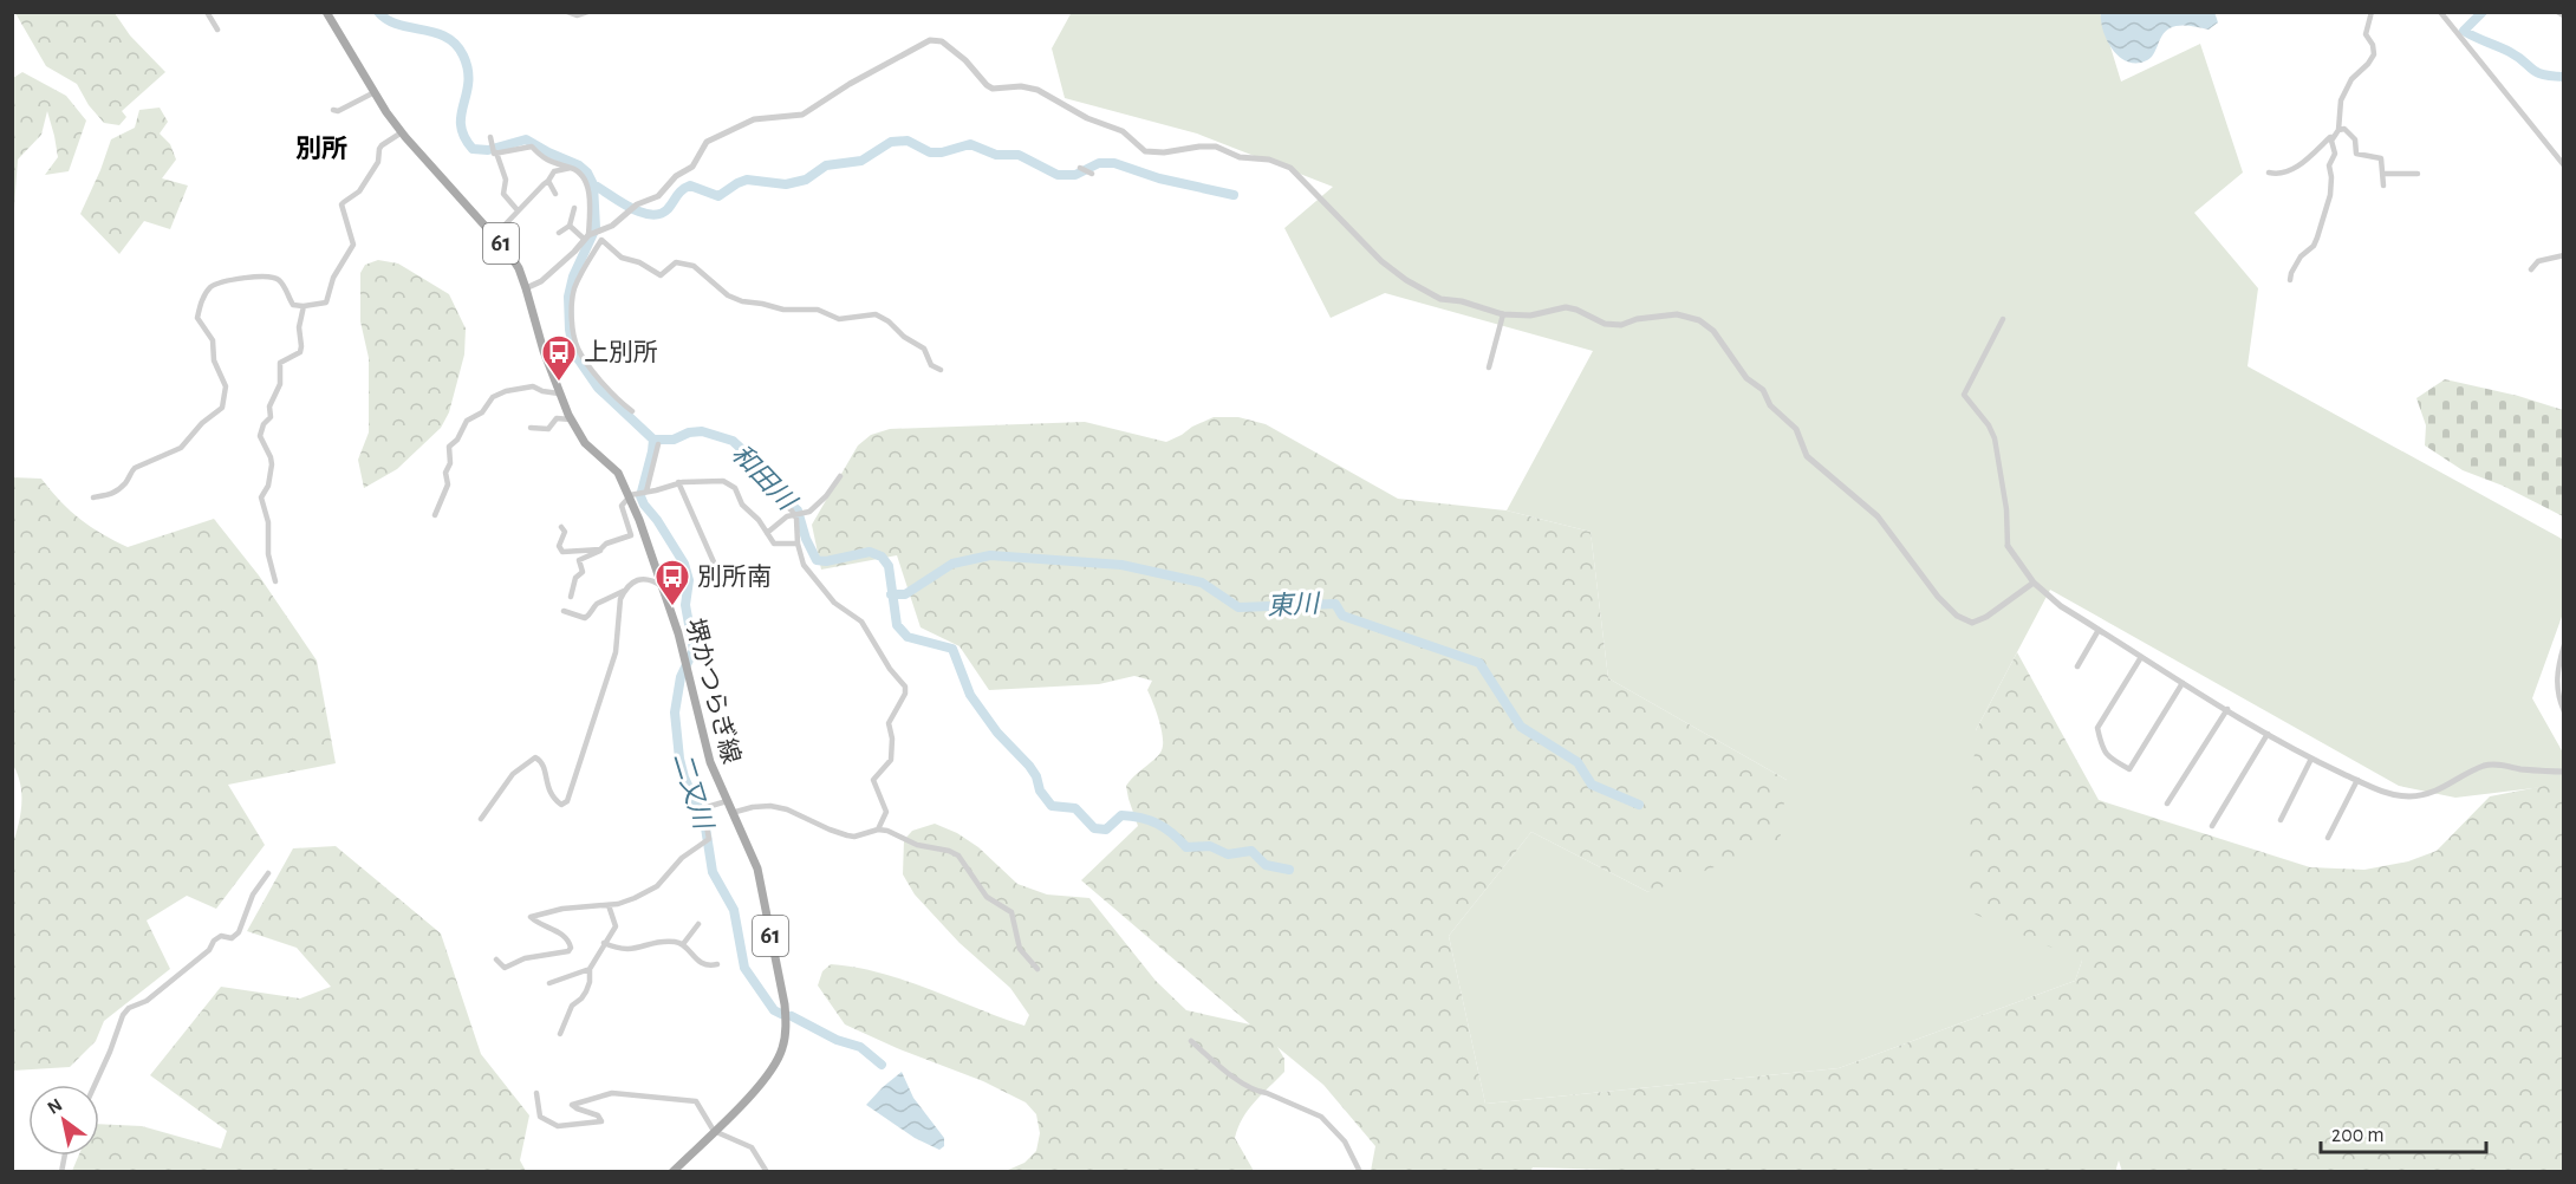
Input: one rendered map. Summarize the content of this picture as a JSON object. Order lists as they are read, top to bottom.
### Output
{
  "streets": {
    "main road": ["61", "堺かつらぎ線"]
  },
  "districts": ["別所"],
  "water": ["和田川", "東川", "二又川"],
  "places": {
    "bus stop": ["上別所", "別所南"]
  },
  "scale_bar": "200 m",
  "north": "top left"
}
